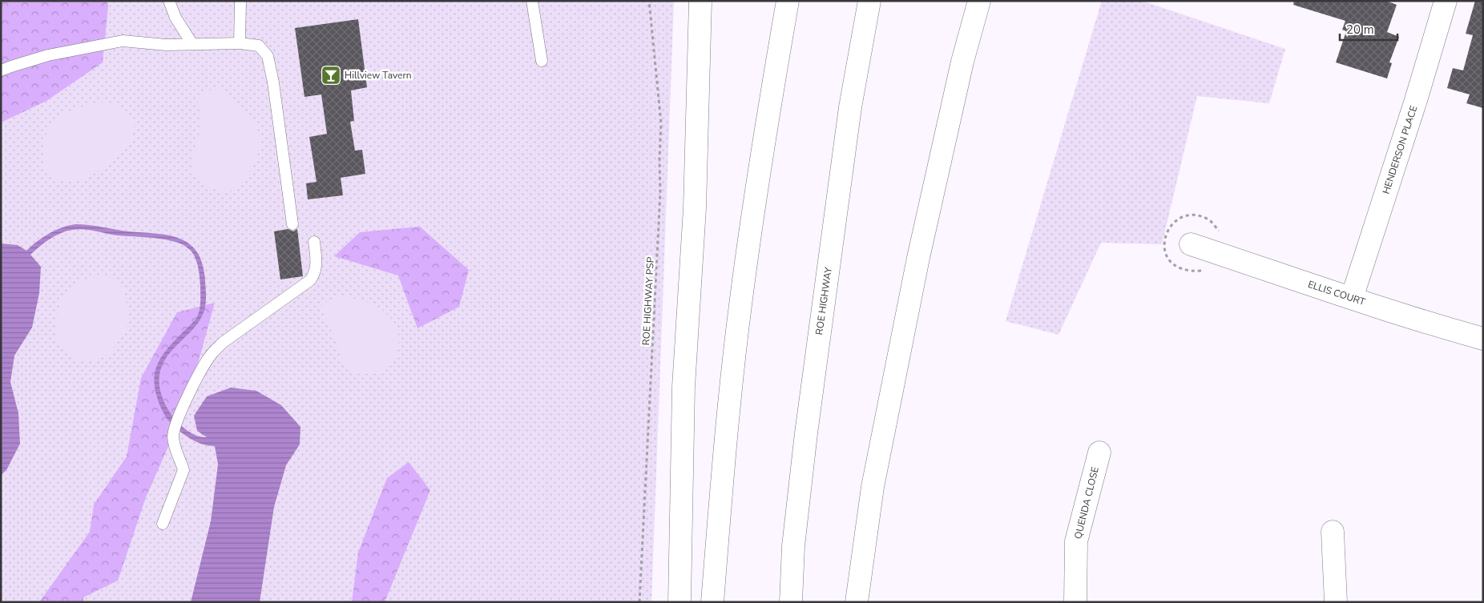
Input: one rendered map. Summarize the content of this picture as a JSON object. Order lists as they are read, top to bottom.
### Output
{
  "streets": {
    "main road": [
      "HENDERSON PLACE",
      "ELLIS COURT",
      "ROE HIGHWAY",
      "QUENDA CLOSE"
    ],
    "path": ["ROE HIGHWAY PSP"]
  },
  "crossings": [
    ["HENDERSON PLACE", "ELLIS COURT"]
  ],
  "places": {
    "bar": ["Hillview Tavern"]
  },
  "scale_bar": "20 m"
}
